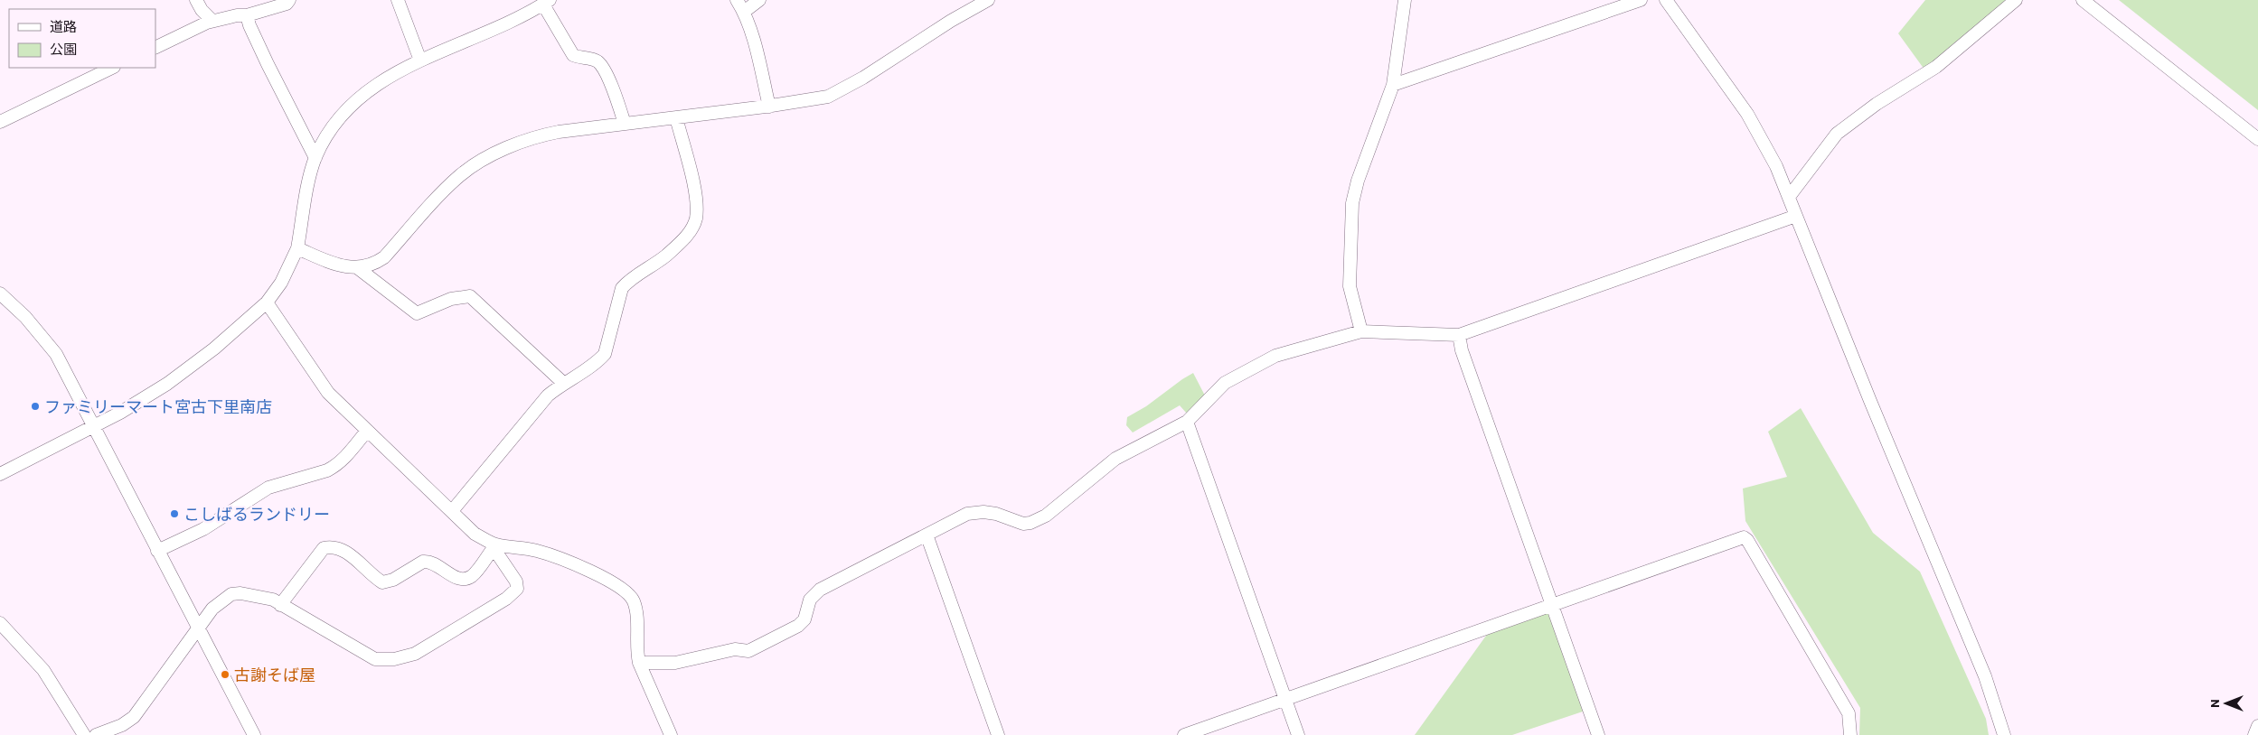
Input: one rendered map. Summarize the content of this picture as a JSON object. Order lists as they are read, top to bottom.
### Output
{
  "places": ["ファミリーマート宮古下里南店", "こしばるランドリー", "古謝そば屋"],
  "legend": ["道路", "公園"],
  "north": "left"
}
